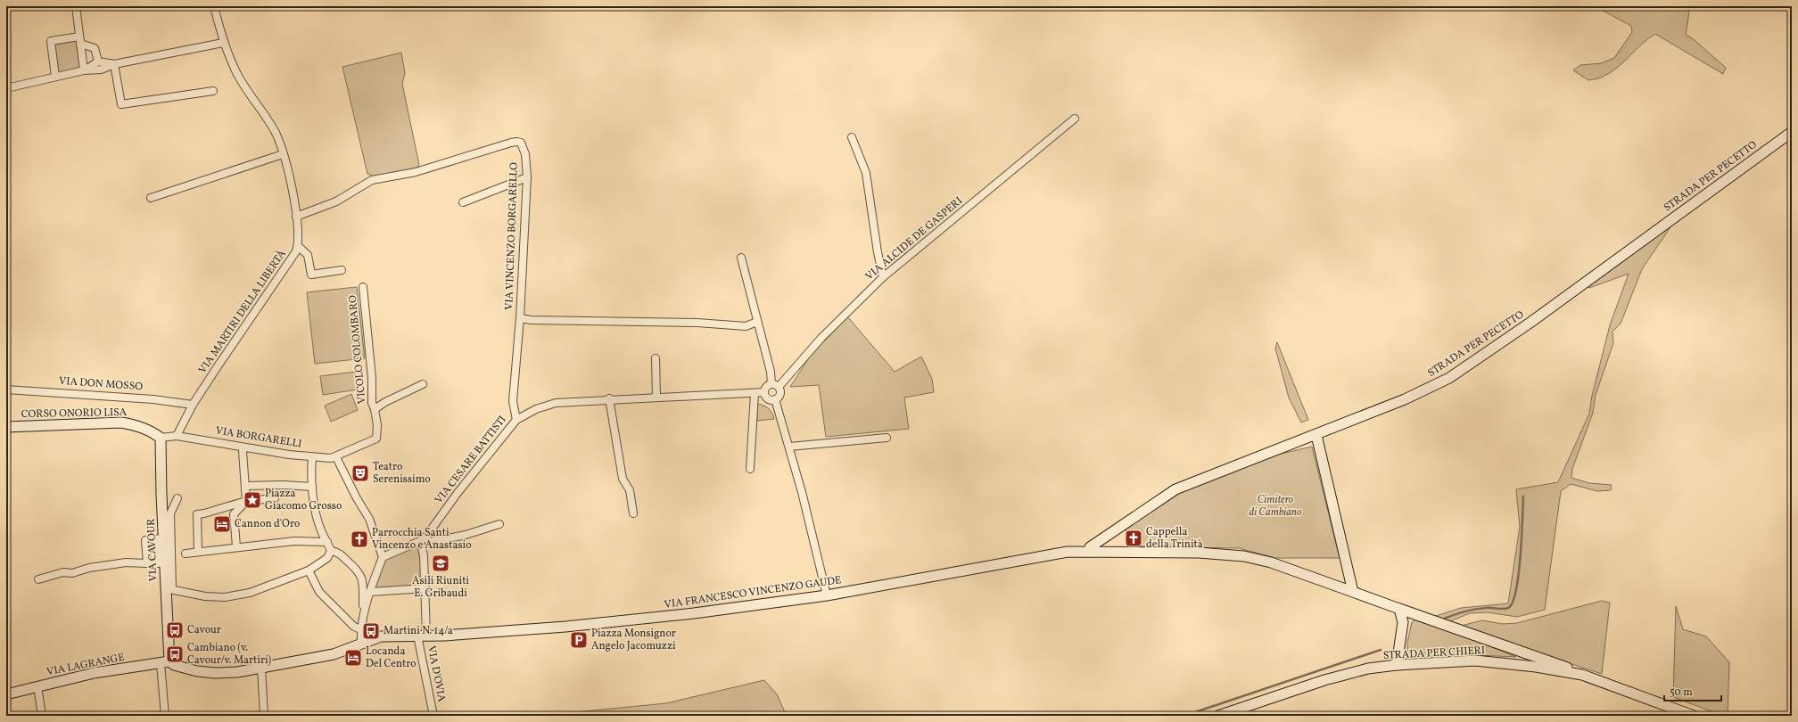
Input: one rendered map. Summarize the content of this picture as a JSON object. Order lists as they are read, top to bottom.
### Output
{
  "streets": {
    "street": [
      "STRADA PER PECETTO",
      "VIA VINCENZO BORGARELLO",
      "VIA ALCIDE DE GASPERI",
      "VIA MARTIRI DELLA LIBERTÀ",
      "VICOLO COLOMBARO",
      "VIA DON MOSSO",
      "CORSO ONORIO LISA",
      "VIA BORGARELLI",
      "VIA CESARE BATTISTI",
      "VIA CAVOUR",
      "VIA FRANCESCO VINCENZO GAUDE",
      "STRADA PER CHIERI",
      "VIA LAGRANGE",
      "VIA D'OVIA"
    ]
  },
  "crossings": [
    ["STRADA PER PECETTO", "VIA FRANCESCO VINCENZO GAUDE"],
    ["VIA VINCENZO BORGARELLO", "VIA MARTIRI DELLA LIBERTÀ"],
    ["VIA VINCENZO BORGARELLO", "VIA CESARE BATTISTI"],
    ["VIA ALCIDE DE GASPERI", "VIA CESARE BATTISTI"],
    ["VIA MARTIRI DELLA LIBERTÀ", "VIA DON MOSSO"],
    ["VIA MARTIRI DELLA LIBERTÀ", "VIA BORGARELLI"],
    ["VICOLO COLOMBARO", "VIA BORGARELLI"],
    ["CORSO ONORIO LISA", "VIA CAVOUR"],
    ["VIA CESARE BATTISTI", "VIA D'OVIA"],
    ["VIA CAVOUR", "VIA FRANCESCO VINCENZO GAUDE"],
    ["VIA CAVOUR", "VIA LAGRANGE"],
    ["VIA FRANCESCO VINCENZO GAUDE", "STRADA PER CHIERI"],
    ["VIA FRANCESCO VINCENZO GAUDE", "VIA LAGRANGE"],
    ["VIA FRANCESCO VINCENZO GAUDE", "VIA D'OVIA"]
  ],
  "parks": ["Cimitero di Cambiano"],
  "places": {
    "theatre": ["Teatro Serenissimo"],
    "place": ["Piazza Giacomo Grosso"],
    "hotel": ["Cannon d'Oro", "Locanda Del Centro"],
    "church": ["Cappella della Trinità", "Parrocchia Santi Vincenzo e Anastasio"],
    "school or university": ["Asili Riuniti E. Gribaudi"],
    "bus stop": ["Cavour", "Martini N. 14/a", "Cambiano (v. Cavour/v. Martiri)"],
    "parking": ["Piazza Monsignor Angelo Jacomuzzi"]
  },
  "scale_bar": "50 m"
}
